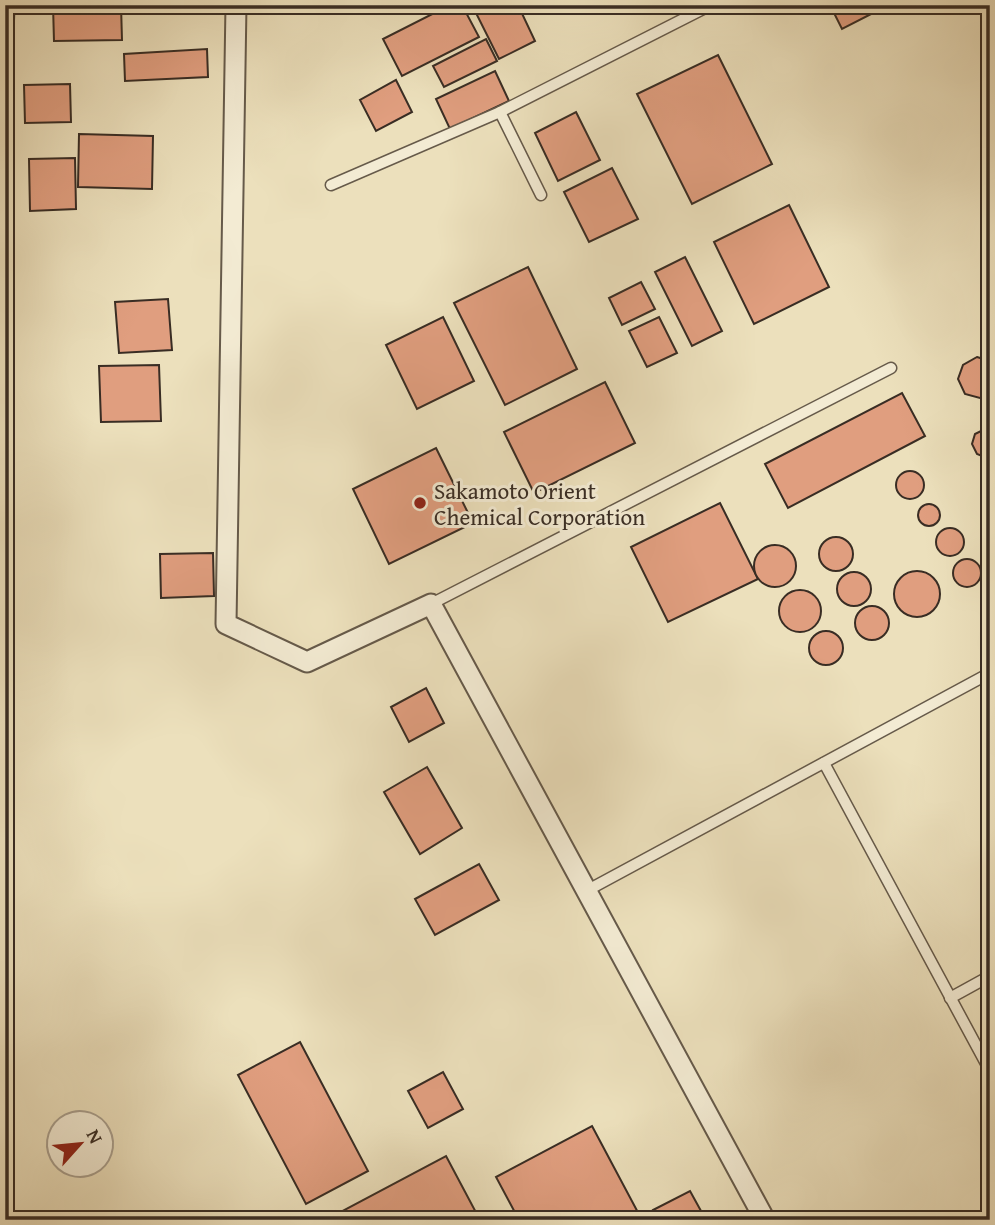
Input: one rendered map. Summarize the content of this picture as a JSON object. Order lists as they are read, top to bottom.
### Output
{
  "places": ["Sakamoto Orient Chemical Corporation"],
  "north": "top right"
}
